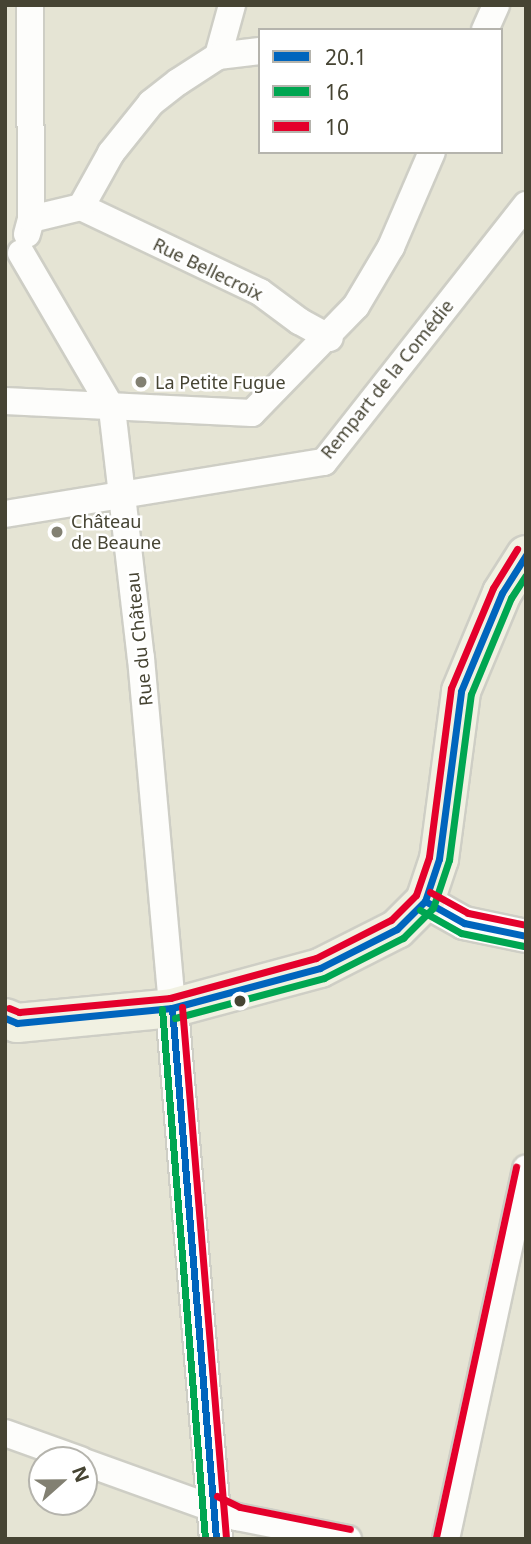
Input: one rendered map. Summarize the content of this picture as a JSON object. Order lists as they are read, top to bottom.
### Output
{
  "streets": {
    "street": ["Rue Bellecroix", "Rempart de la Comédie", "Rue du Château"]
  },
  "crossings": [
    ["Rempart de la Comédie", "Rue du Château"]
  ],
  "places": ["La Petite Fugue", "Château de Beaune"],
  "lines": ["transit line 10", "transit line 20.1", "transit line 16"],
  "legend": ["20.1", "16", "10"],
  "north": "right"
}
